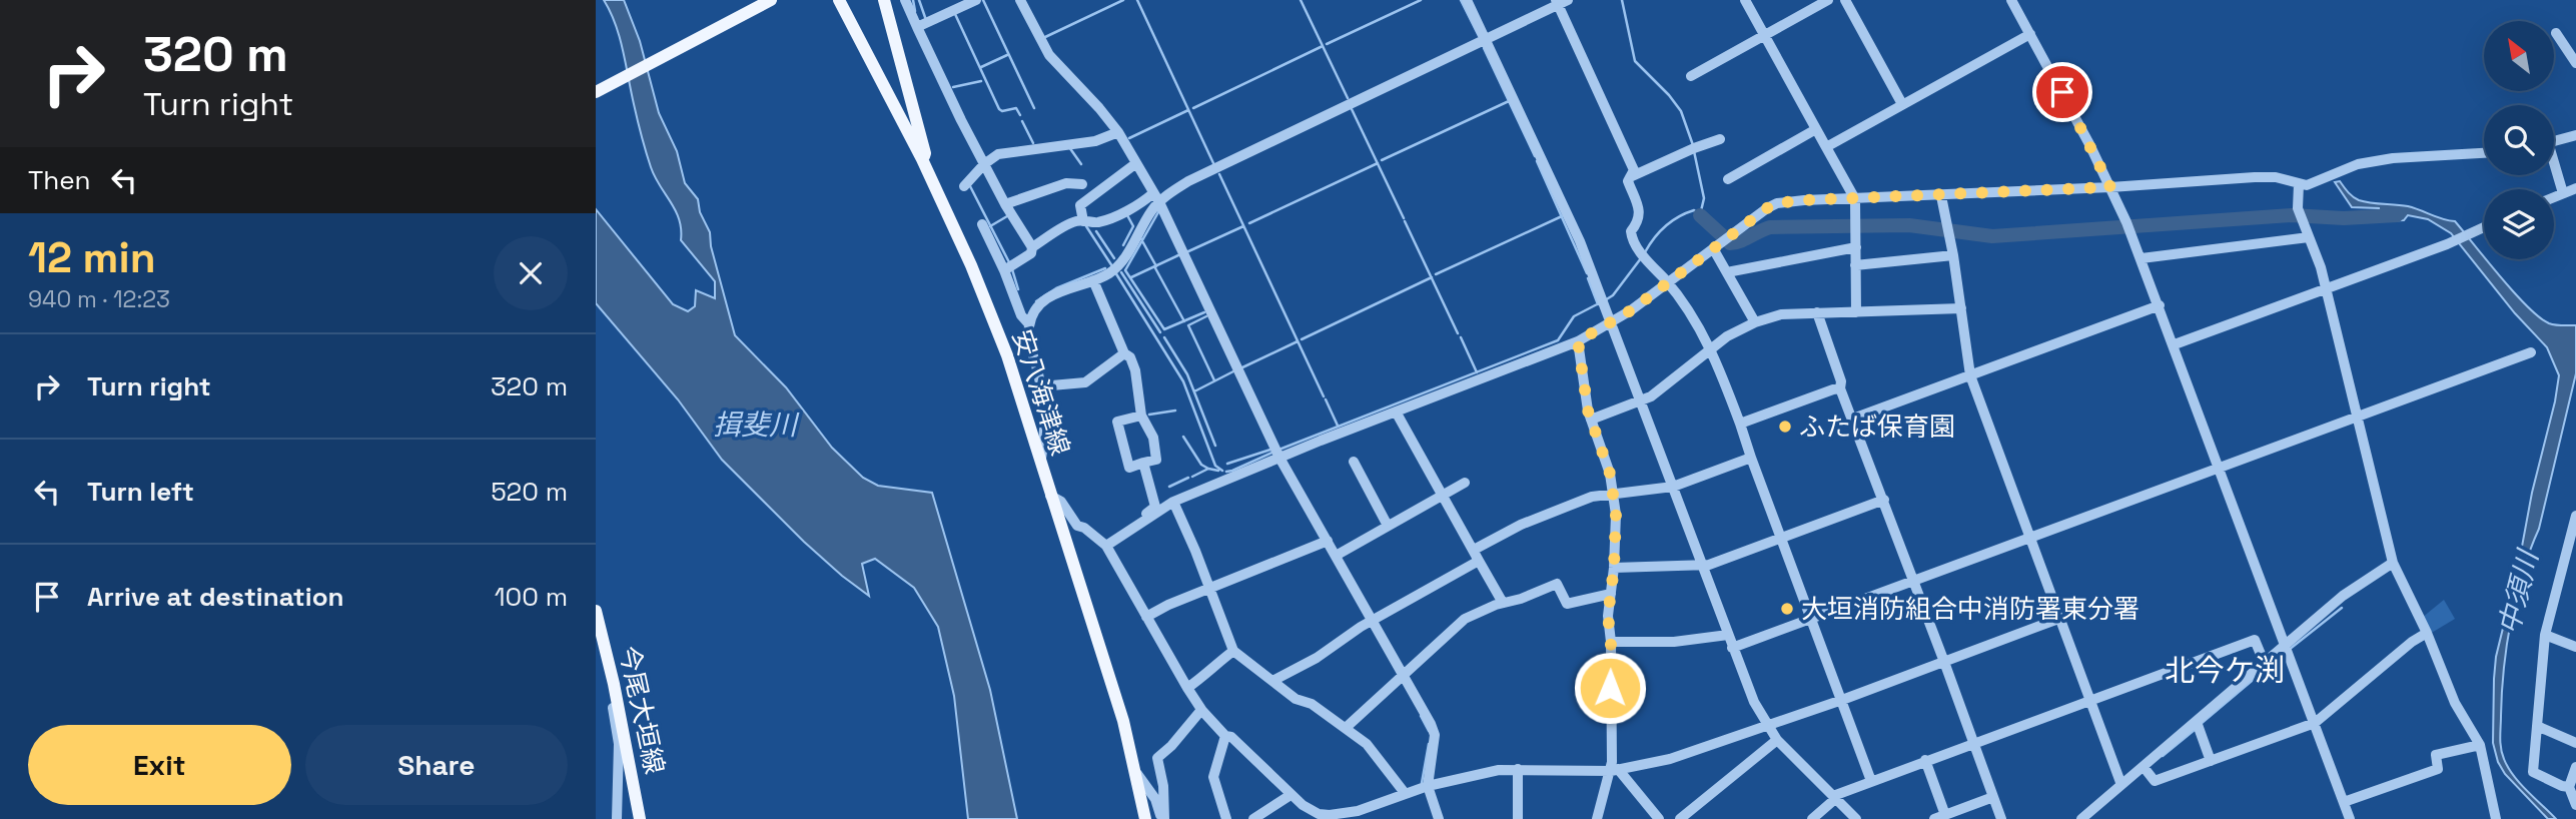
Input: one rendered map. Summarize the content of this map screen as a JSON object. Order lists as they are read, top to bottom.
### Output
{
  "streets": {
    "main road": ["安八海津線", "今尾大垣線"]
  },
  "districts": ["北今ケ渕"],
  "water": ["揖斐川", "中須川"],
  "places": ["ふたば保育園", "大垣消防組合中消防署東分署"],
  "north": "top left",
  "page": {
    "turn": ["320 m", "Turn right"],
    "then": "Then",
    "heading": ["12 min", "940 m · 12:23"],
    "list": [
      {
        "name": "Turn right",
        "value": "320 m"
      },
      {
        "name": "Turn left",
        "value": "520 m"
      },
      {
        "name": "Arrive at destination",
        "value": "100 m"
      }
    ],
    "buttons": ["Exit", "Share"]
  }
}
